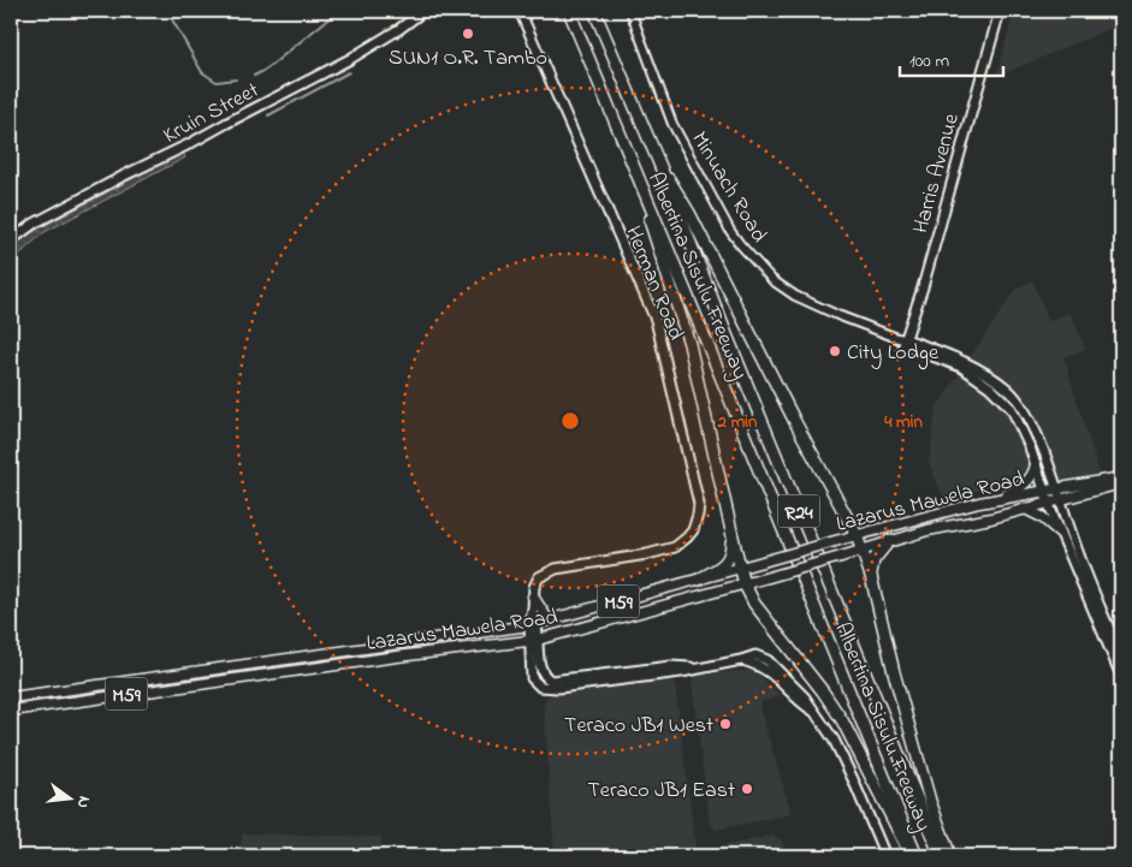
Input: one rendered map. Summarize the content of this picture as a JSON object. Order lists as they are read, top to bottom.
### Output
{
  "streets": {
    "highway": ["Albertina Sisulu Freeway", "R24"],
    "main road": [
      "Kruin Street",
      "Harris Avenue",
      "Herman Road",
      "Lazarus Mawela Road",
      "M59"
    ],
    "street": ["Minuach Road"]
  },
  "crossings": [
    ["Harris Avenue", "Minuach Road"],
    ["Herman Road", "Lazarus Mawela Road"],
    ["Lazarus Mawela Road", "M59"]
  ],
  "places": [
    "SUN1 O.R. Tambo",
    "City Lodge",
    "Teraco JB1 West",
    "Teraco JB1 East"
  ],
  "scale_bar": "100 m",
  "north": "right",
  "rings": ["2 min", "4 min"]
}
